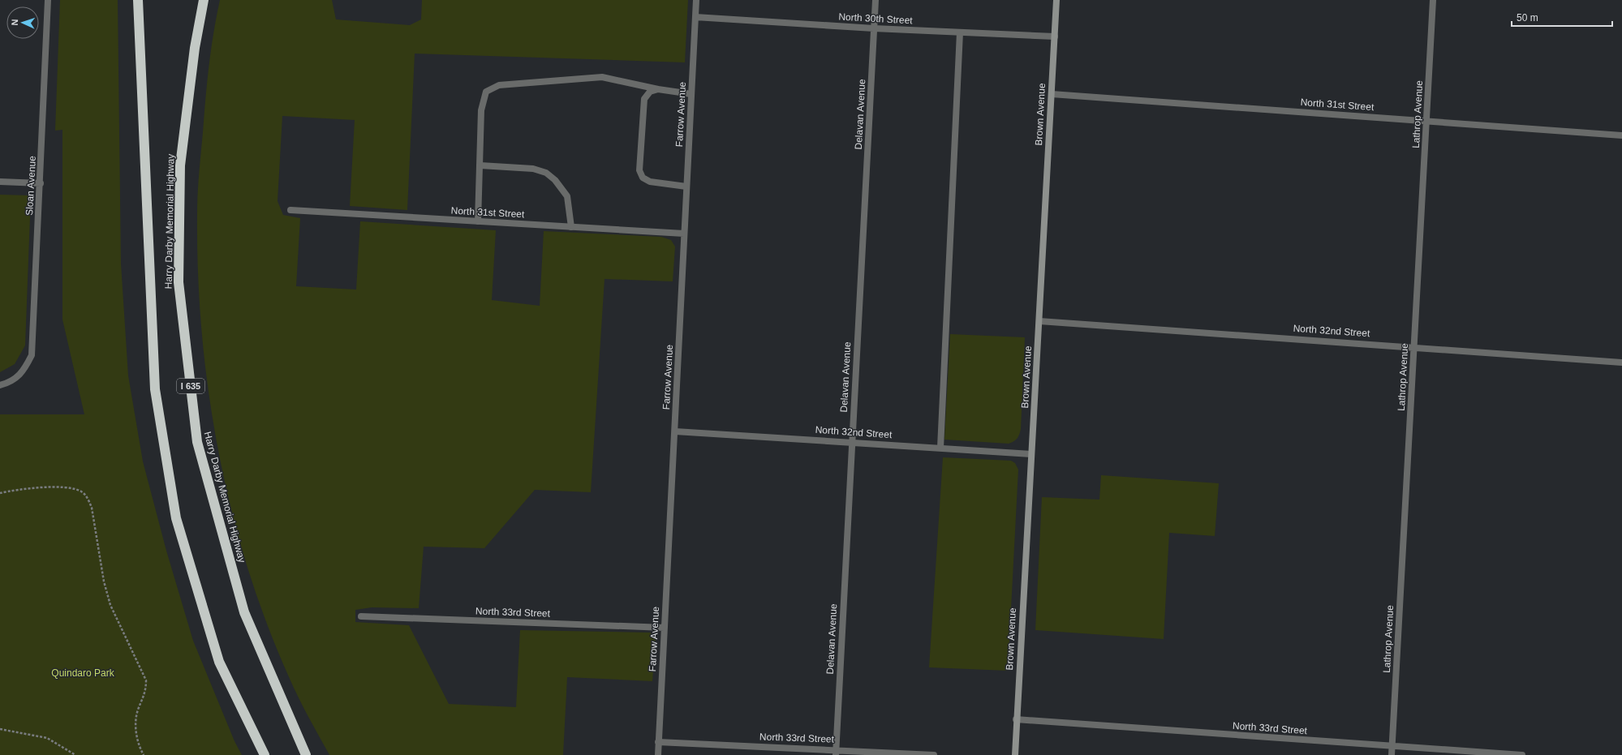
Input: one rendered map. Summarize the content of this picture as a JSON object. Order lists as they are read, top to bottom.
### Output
{
  "streets": {
    "highway": ["Harry Darby Memorial Highway", "I 635"],
    "main road": ["Brown Avenue"],
    "street": [
      "North 30th Street",
      "North 31st Street",
      "Farrow Avenue",
      "Delavan Avenue",
      "Lathrop Avenue",
      "Sloan Avenue",
      "North 32nd Street",
      "North 33rd Street"
    ]
  },
  "crossings": [
    ["North 30th Street", "Farrow Avenue"],
    ["North 30th Street", "Delavan Avenue"],
    ["North 30th Street", "Brown Avenue"],
    ["North 31st Street", "Farrow Avenue"],
    ["North 31st Street", "Brown Avenue"],
    ["North 31st Street", "Lathrop Avenue"],
    ["Farrow Avenue", "North 32nd Street"],
    ["Farrow Avenue", "North 33rd Street"],
    ["Delavan Avenue", "North 32nd Street"],
    ["Delavan Avenue", "North 33rd Street"],
    ["Brown Avenue", "North 32nd Street"],
    ["Brown Avenue", "North 33rd Street"],
    ["Lathrop Avenue", "North 32nd Street"],
    ["Lathrop Avenue", "North 33rd Street"]
  ],
  "parks": ["Quindaro Park"],
  "scale_bar": "50 m",
  "north": "left"
}
